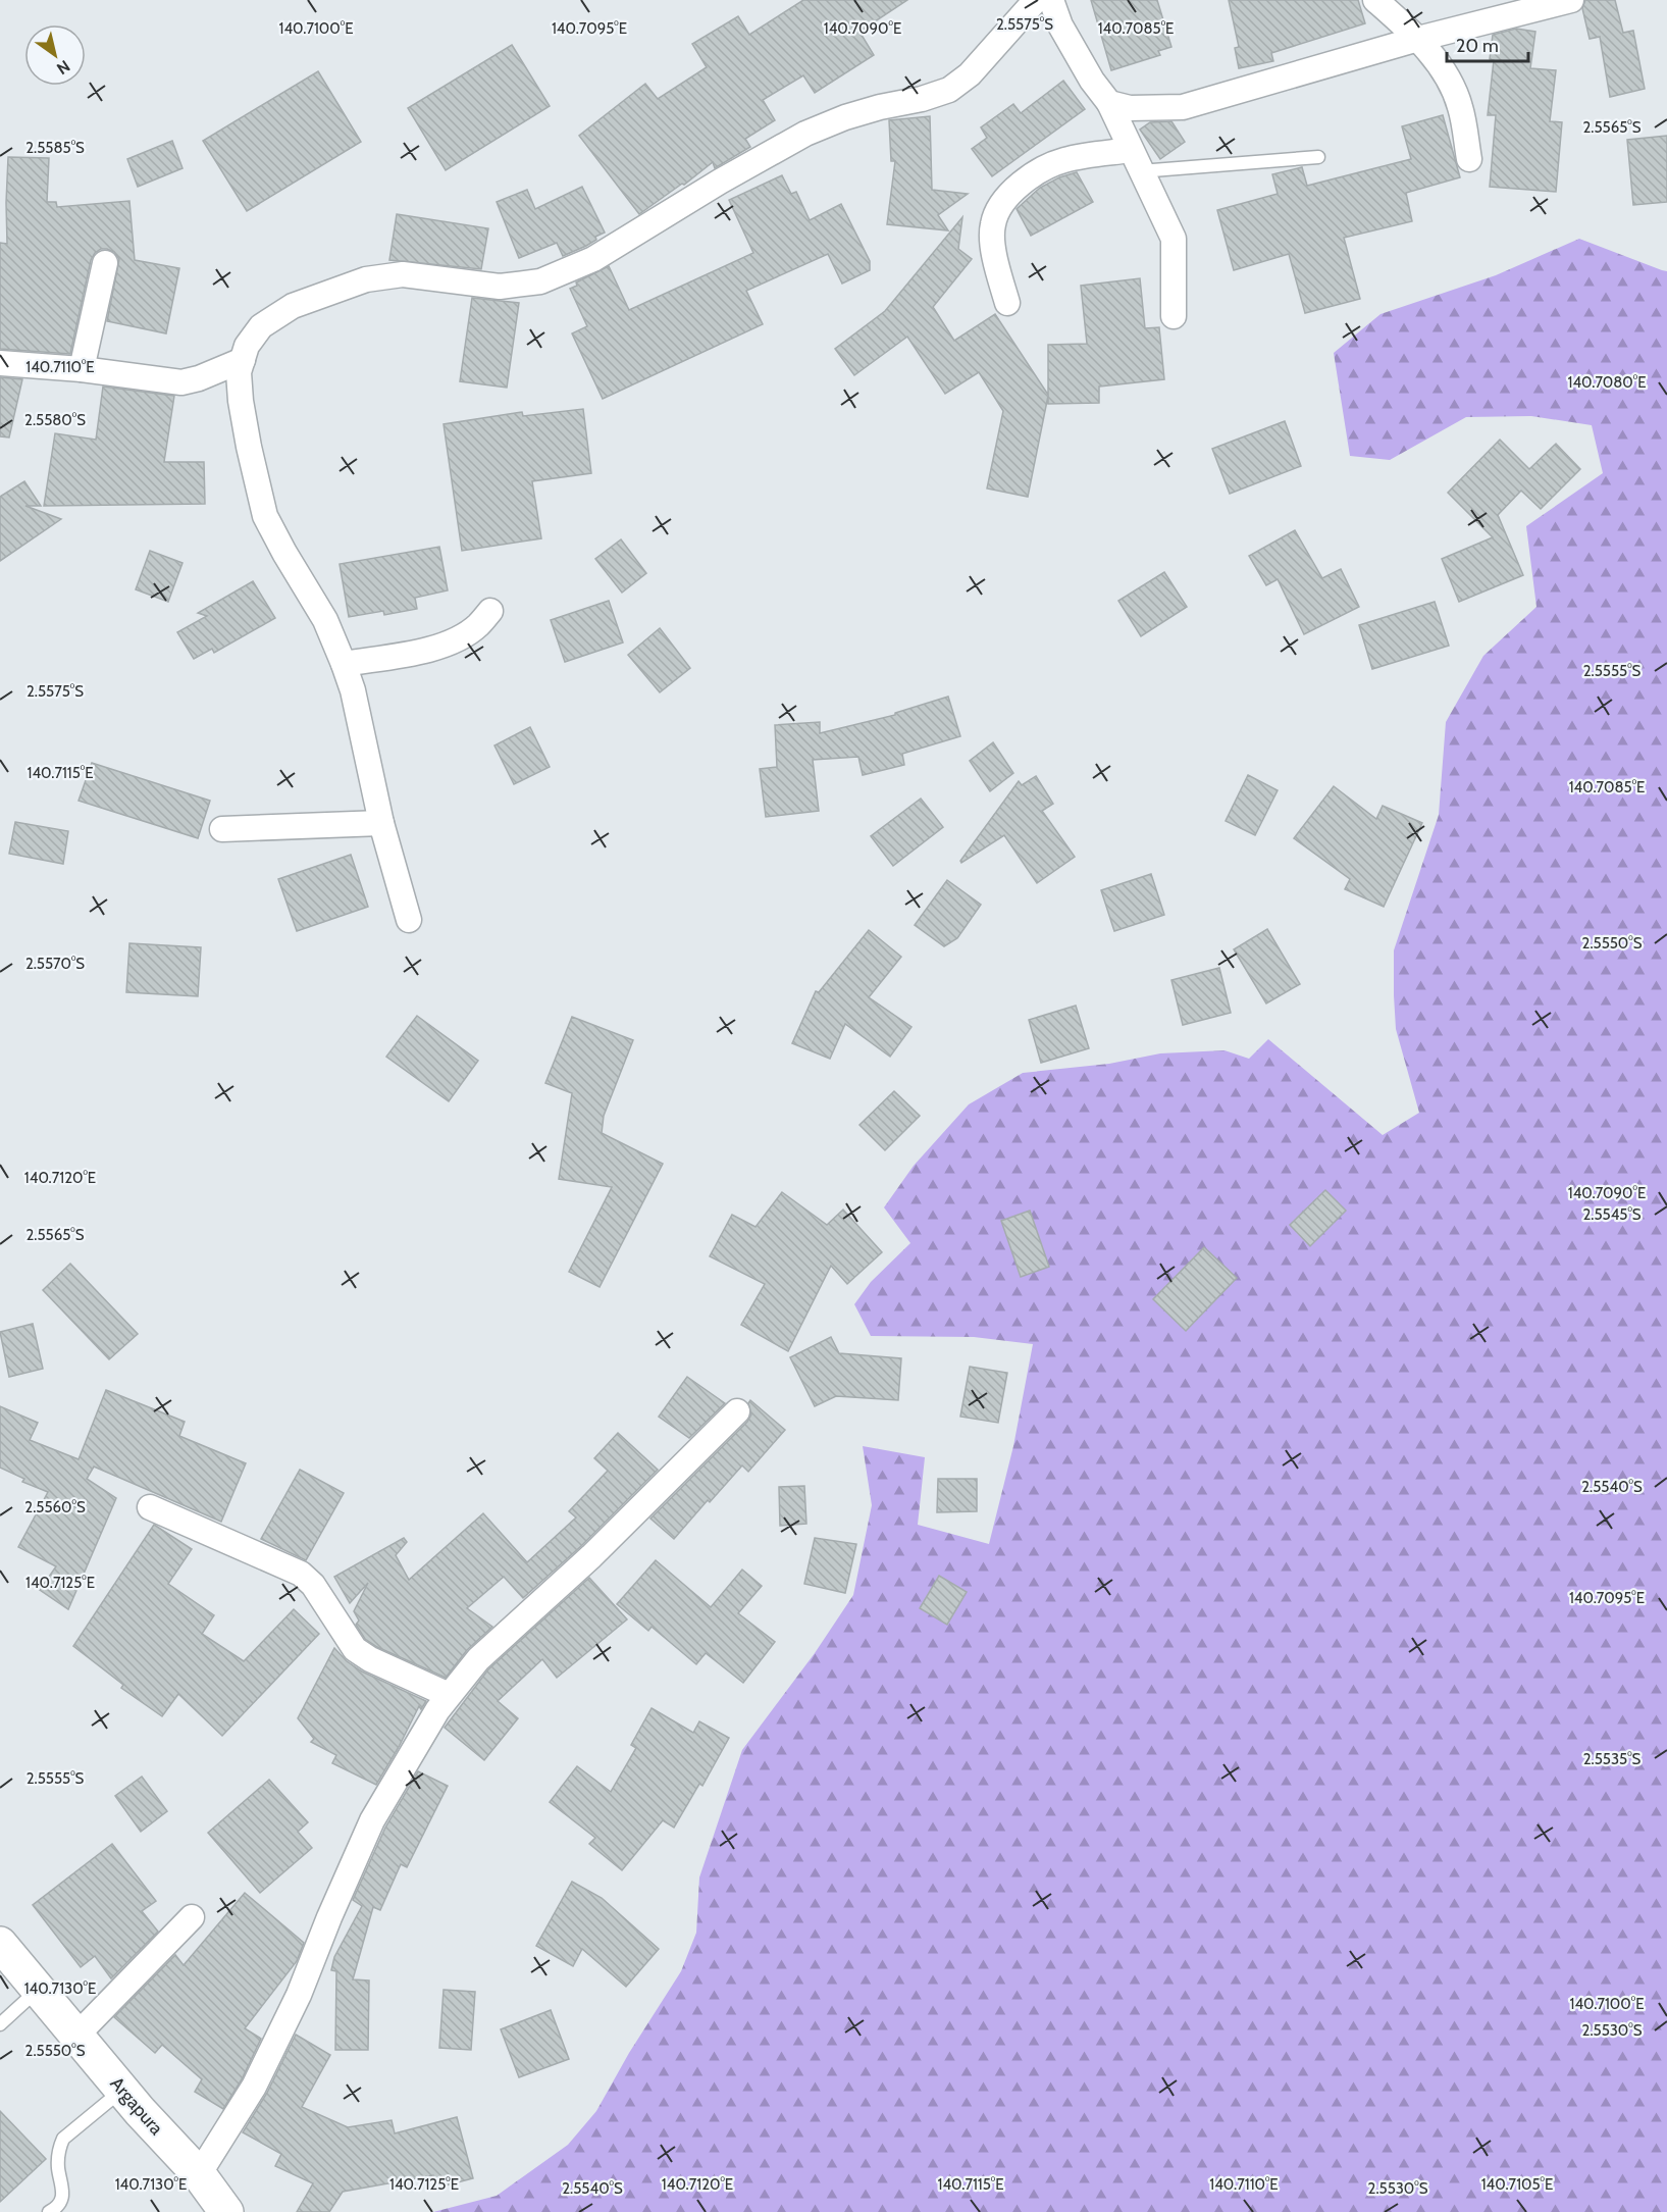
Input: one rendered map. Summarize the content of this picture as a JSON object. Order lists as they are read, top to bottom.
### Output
{
  "streets": {
    "highway": ["Argapura"]
  },
  "scale_bar": "20 m",
  "north": "bottom right",
  "coordinates": [
    "2.5575°S",
    "140.7100°E",
    "140.7095°E",
    "140.7090°E",
    "140.7085°E",
    "2.5565°S",
    "2.5585°S",
    "140.7110°E",
    "140.7080°E",
    "2.5580°S",
    "2.5555°S",
    "140.7115°E",
    "2.5550°S",
    "2.5570°S",
    "140.7120°E",
    "2.5545°S",
    "2.5540°S",
    "2.5560°S",
    "140.7125°E",
    "2.5535°S",
    "140.7130°E",
    "2.5530°S",
    "140.7105°E"
  ]
}
